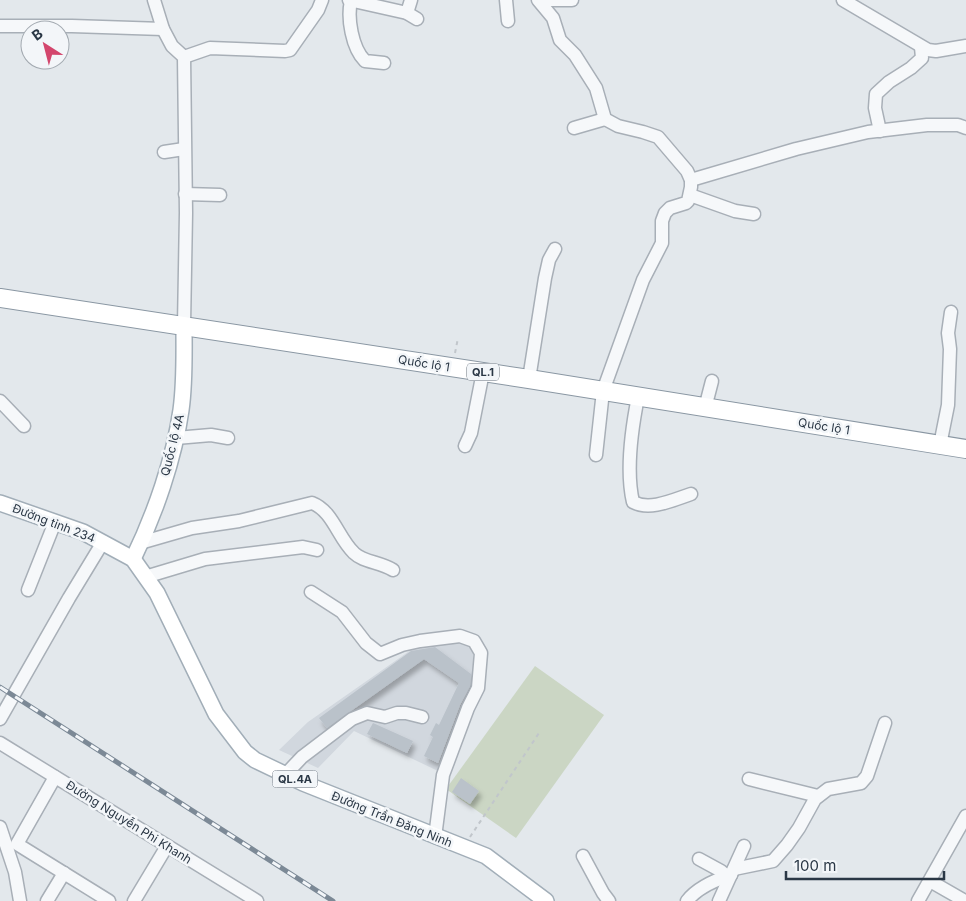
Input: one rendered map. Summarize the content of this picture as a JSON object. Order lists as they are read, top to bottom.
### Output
{
  "streets": {
    "highway": ["Quốc lộ 1", "QL.1"],
    "main road": [
      "Quốc lộ 4A",
      "Đường tỉnh 234",
      "QL.4A",
      "Đường Trần Đăng Ninh"
    ],
    "street": ["Đường Nguyễn Phi Khanh"]
  },
  "crossings": [
    ["Quốc lộ 1", "Quốc lộ 4A"],
    ["Quốc lộ 4A", "Đường tỉnh 234"],
    ["Quốc lộ 4A", "Đường Trần Đăng Ninh"],
    ["Đường tỉnh 234", "Đường Trần Đăng Ninh"]
  ],
  "scale_bar": "100 m",
  "north": "top left"
}
